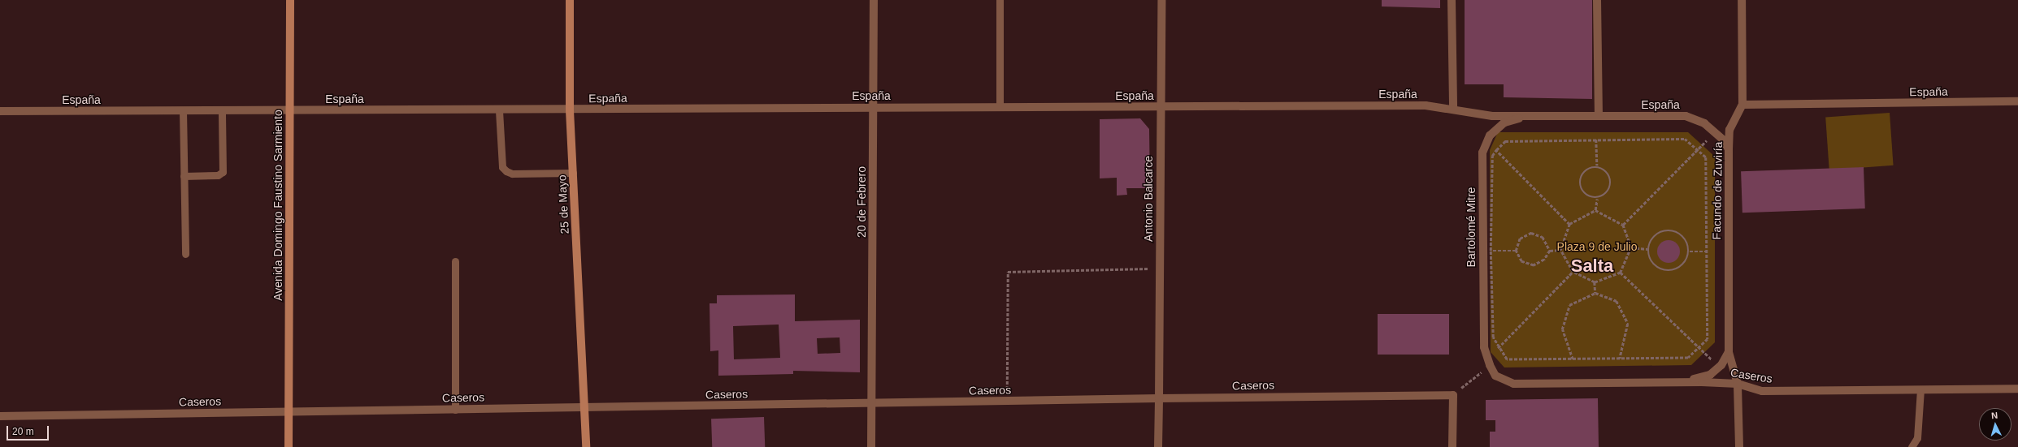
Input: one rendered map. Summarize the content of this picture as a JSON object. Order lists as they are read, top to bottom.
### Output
{
  "streets": {
    "main road": ["25 de Mayo", "Avenida Domingo Faustino Sarmiento"],
    "street": [
      "España",
      "Facundo de Zuviría",
      "Antonio Balcarce",
      "20 de Febrero",
      "Bartolomé Mitre",
      "Caseros"
    ]
  },
  "crossings": [
    ["España", "Facundo de Zuviría"],
    ["España", "Antonio Balcarce"],
    ["España", "20 de Febrero"],
    ["España", "25 de Mayo"],
    ["España", "Avenida Domingo Faustino Sarmiento"],
    ["España", "Bartolomé Mitre"],
    ["Facundo de Zuviría", "Caseros"],
    ["Antonio Balcarce", "Caseros"],
    ["20 de Febrero", "Caseros"],
    ["25 de Mayo", "Caseros"],
    ["Avenida Domingo Faustino Sarmiento", "Caseros"],
    ["Bartolomé Mitre", "Caseros"]
  ],
  "districts": ["Salta"],
  "parks": ["Plaza 9 de Julio"],
  "scale_bar": "20 m",
  "north": "top"
}
